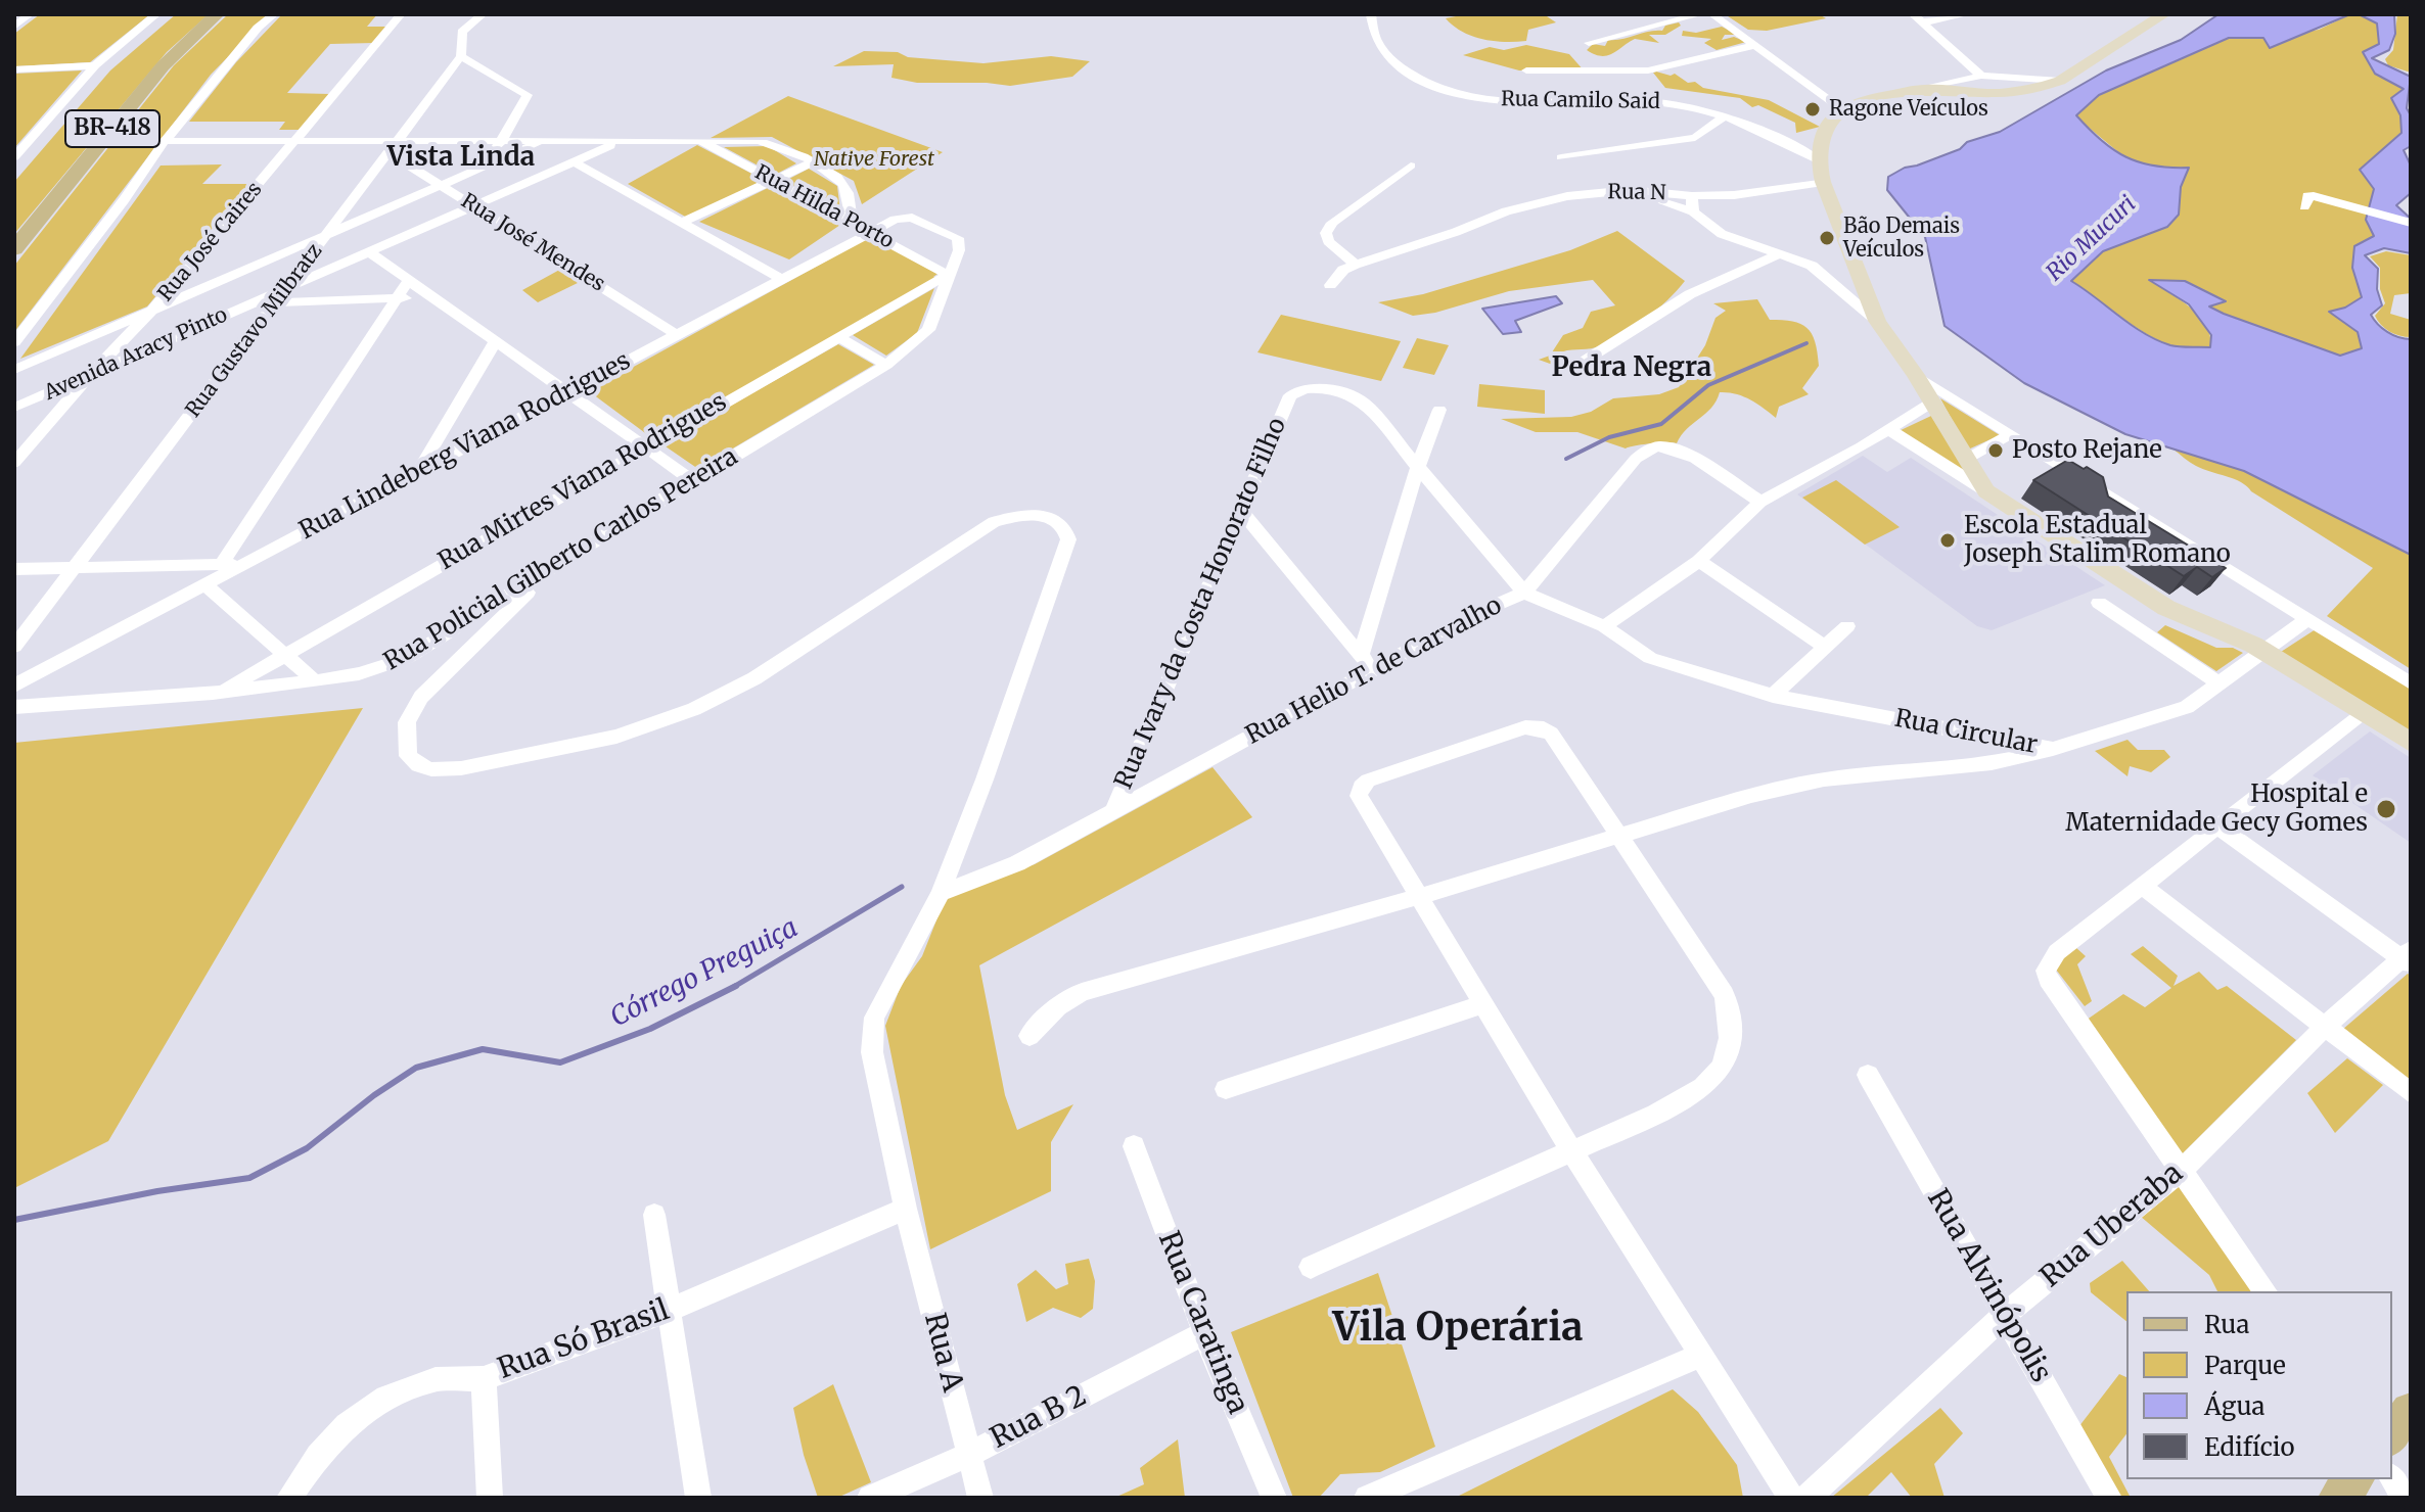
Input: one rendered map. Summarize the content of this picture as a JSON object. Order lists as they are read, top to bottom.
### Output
{
  "streets": {
    "main road": ["BR-418"],
    "street": [
      "Rua Camilo Said",
      "Rua N",
      "Rua Hilda Porto",
      "Rua José Caires",
      "Rua José Mendes",
      "Rua Gustavo Milbratz",
      "Avenida Aracy Pinto",
      "Rua Lindeberg Viana Rodrigues",
      "Rua Mirtes Viana Rodrigues",
      "Rua Policial Gilberto Carlos Pereira",
      "Rua Ivary da Costa Honorato Filho",
      "Rua Helio T. de Carvalho",
      "Rua Circular",
      "Rua Uberaba",
      "Rua Alvinópolis",
      "Rua Caratinga",
      "Rua Só Brasil",
      "Rua A",
      "Rua B 2"
    ]
  },
  "crossings": [
    ["Rua Hilda Porto", "Rua Lindeberg Viana Rodrigues"],
    ["Rua Hilda Porto", "Rua Mirtes Viana Rodrigues"],
    ["Rua Hilda Porto", "Rua Policial Gilberto Carlos Pereira"],
    ["Rua José Caires", "Avenida Aracy Pinto"],
    ["Rua José Mendes", "Rua Gustavo Milbratz"],
    ["Rua José Mendes", "Avenida Aracy Pinto"],
    ["Rua José Mendes", "Rua Lindeberg Viana Rodrigues"],
    ["Rua Gustavo Milbratz", "Avenida Aracy Pinto"],
    ["Rua Lindeberg Viana Rodrigues", "Rua Policial Gilberto Carlos Pereira"],
    ["Rua Mirtes Viana Rodrigues", "Rua Policial Gilberto Carlos Pereira"],
    ["Rua Policial Gilberto Carlos Pereira", "Rua A"],
    ["Rua Ivary da Costa Honorato Filho", "Rua Helio T. de Carvalho"],
    ["Rua Helio T. de Carvalho", "Rua Circular"],
    ["Rua Helio T. de Carvalho", "Rua A"],
    ["Rua Uberaba", "Rua Alvinópolis"],
    ["Rua Caratinga", "Rua B 2"],
    ["Rua Só Brasil", "Rua A"],
    ["Rua A", "Rua B 2"]
  ],
  "districts": ["Vista Linda", "Pedra Negra", "Vila Operária"],
  "water": ["Rio Mucuri", "Córrego Preguiça"],
  "parks": ["Native Forest"],
  "places": [
    "Ragone Veículos",
    "Bão Demais Veículos",
    "Posto Rejane",
    "Escola Estadual Joseph Stalim Romano",
    "Hospital e Maternidade Gecy Gomes"
  ],
  "legend": [
    "Rua",
    "Parque",
    "Água",
    "Edifício"
  ]
}
